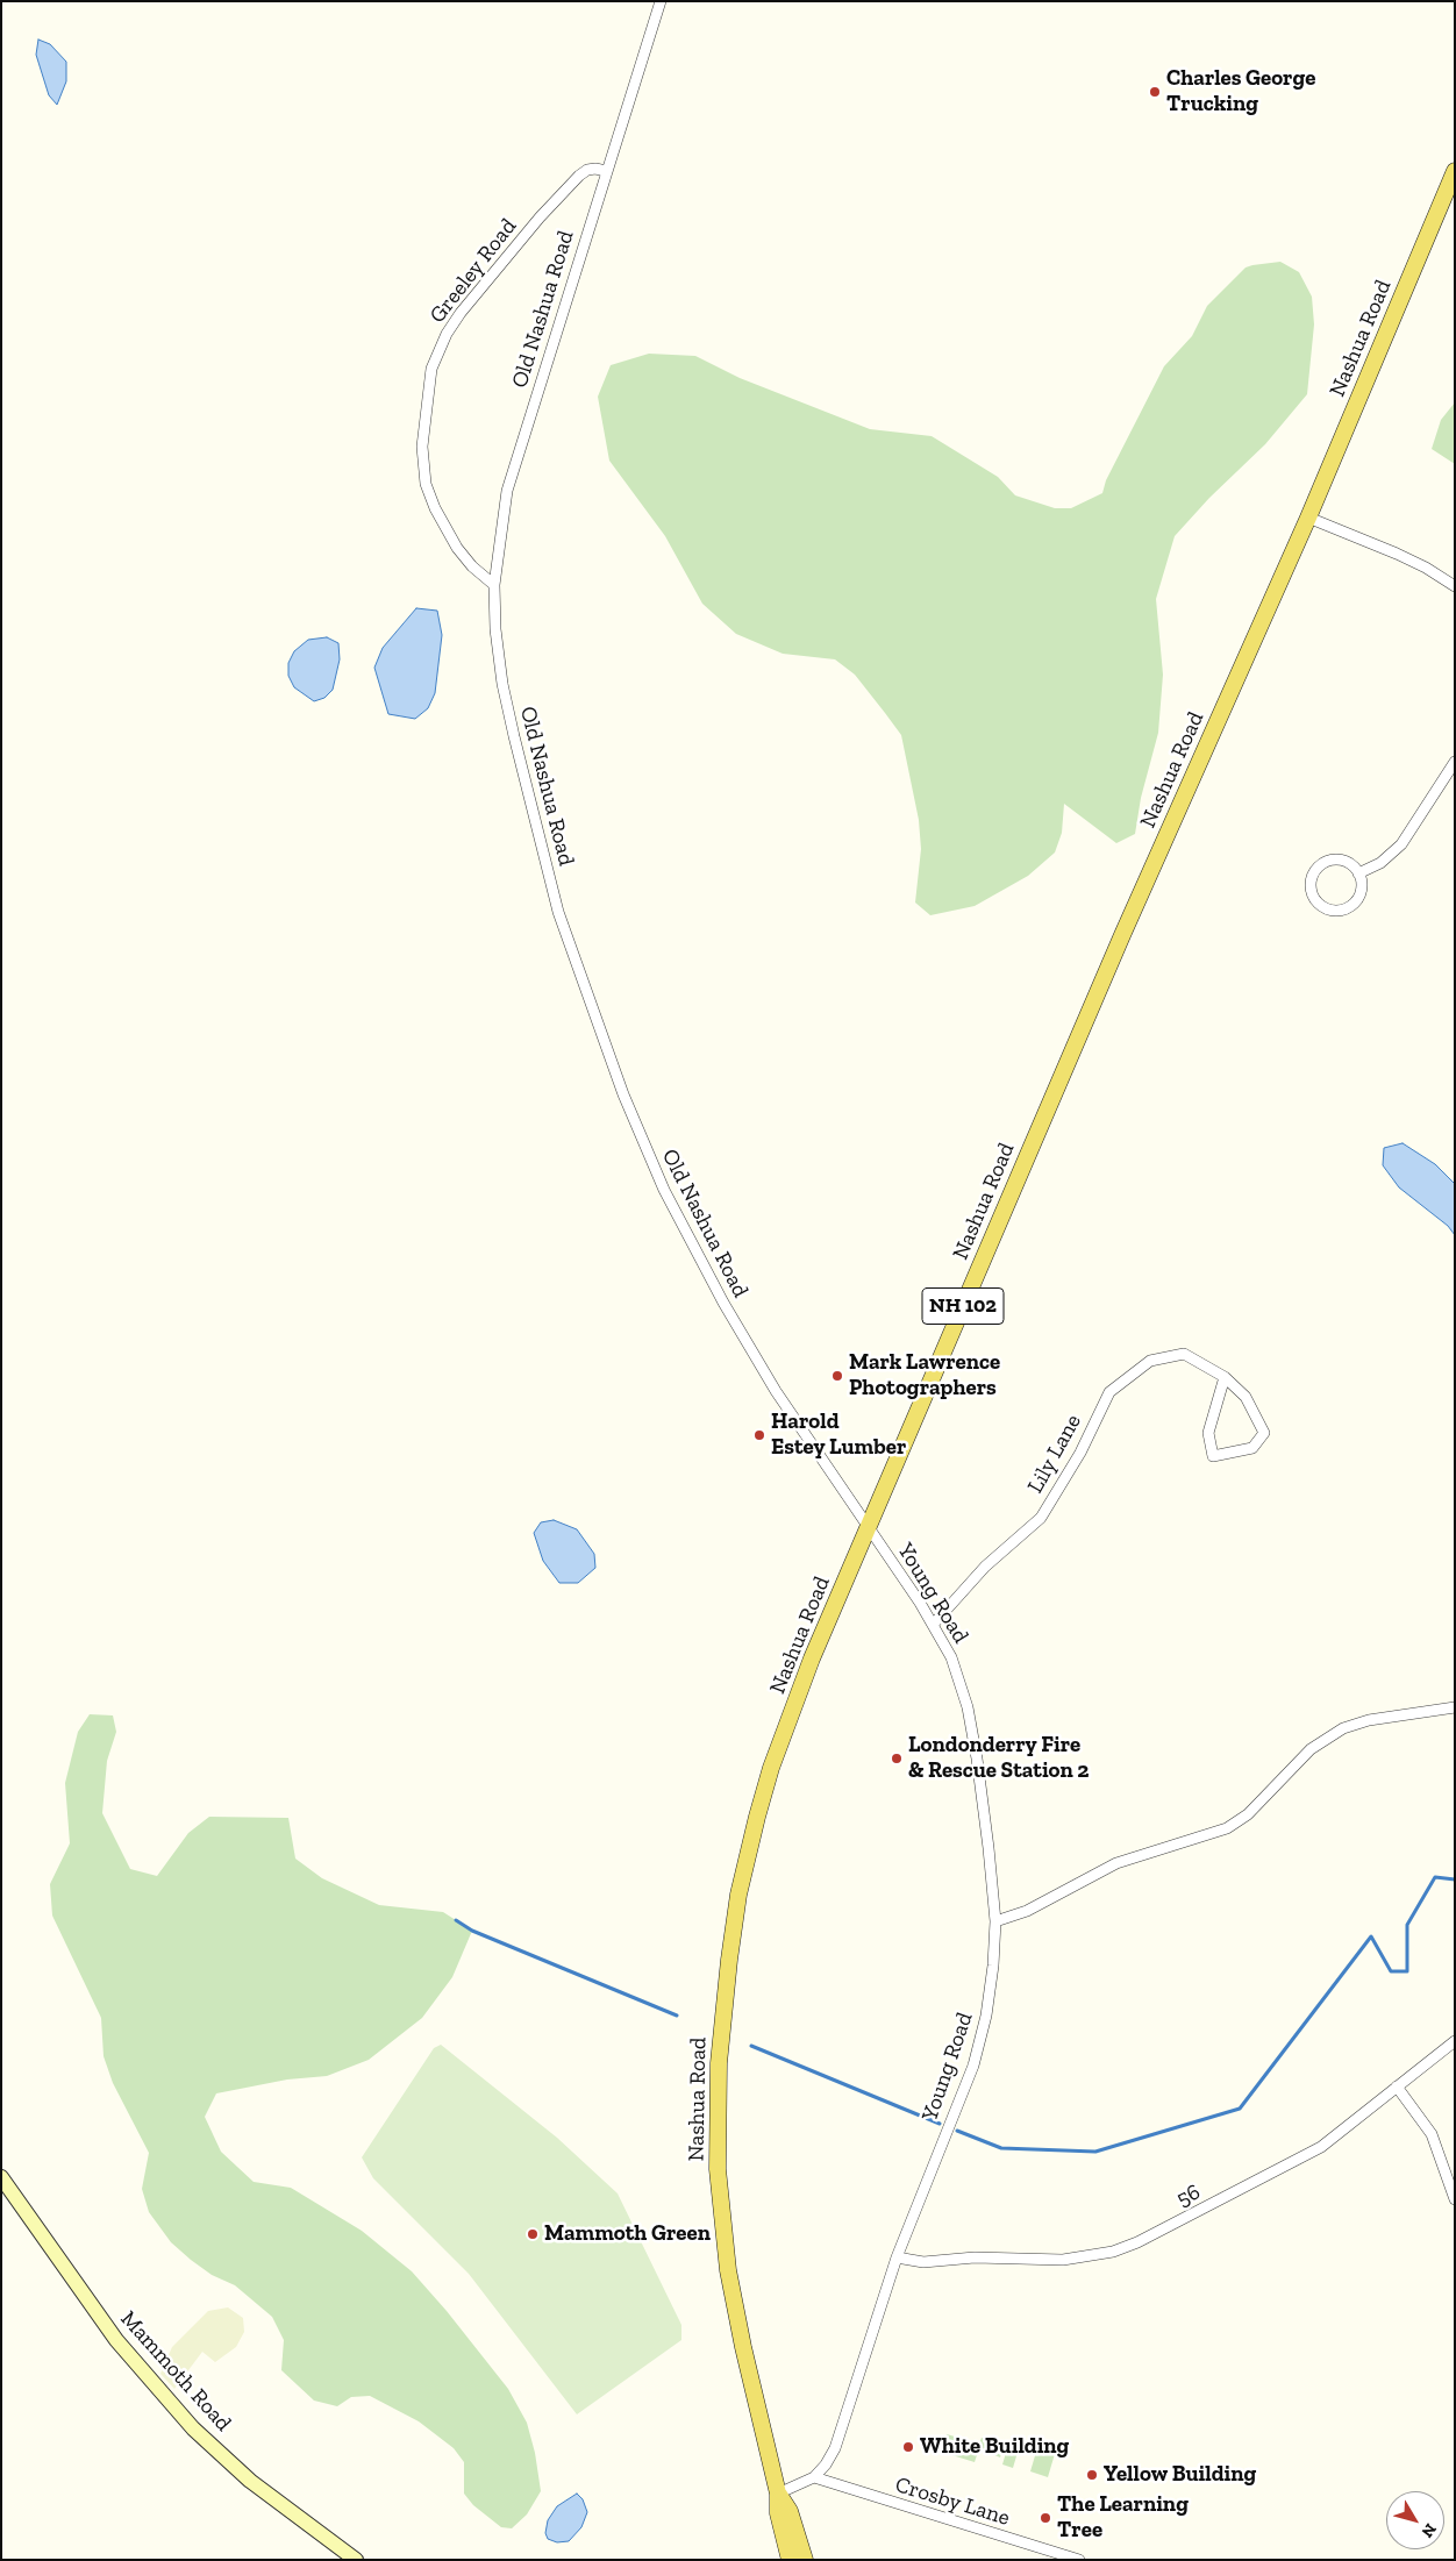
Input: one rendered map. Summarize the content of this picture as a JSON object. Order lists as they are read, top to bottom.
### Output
{
  "streets": {
    "main road": ["Nashua Road", "NH 102", "Mammoth Road"],
    "street": [
      "Greeley Road",
      "Old Nashua Road",
      "Lily Lane",
      "Young Road",
      "56",
      "Crosby Lane"
    ]
  },
  "crossings": [
    ["Greeley Road", "Old Nashua Road"],
    ["Old Nashua Road", "Nashua Road"],
    ["Old Nashua Road", "Young Road"],
    ["Nashua Road", "Young Road"],
    ["Lily Lane", "Young Road"],
    ["Young Road", "56"],
    ["Young Road", "Crosby Lane"]
  ],
  "places": [
    "Charles George Trucking",
    "Mark Lawrence Photographers",
    "Harold Estey Lumber",
    "Londonderry Fire & Rescue Station 2",
    "Mammoth Green",
    "White Building",
    "Yellow Building",
    "The Learning Tree"
  ],
  "north": "bottom right"
}
